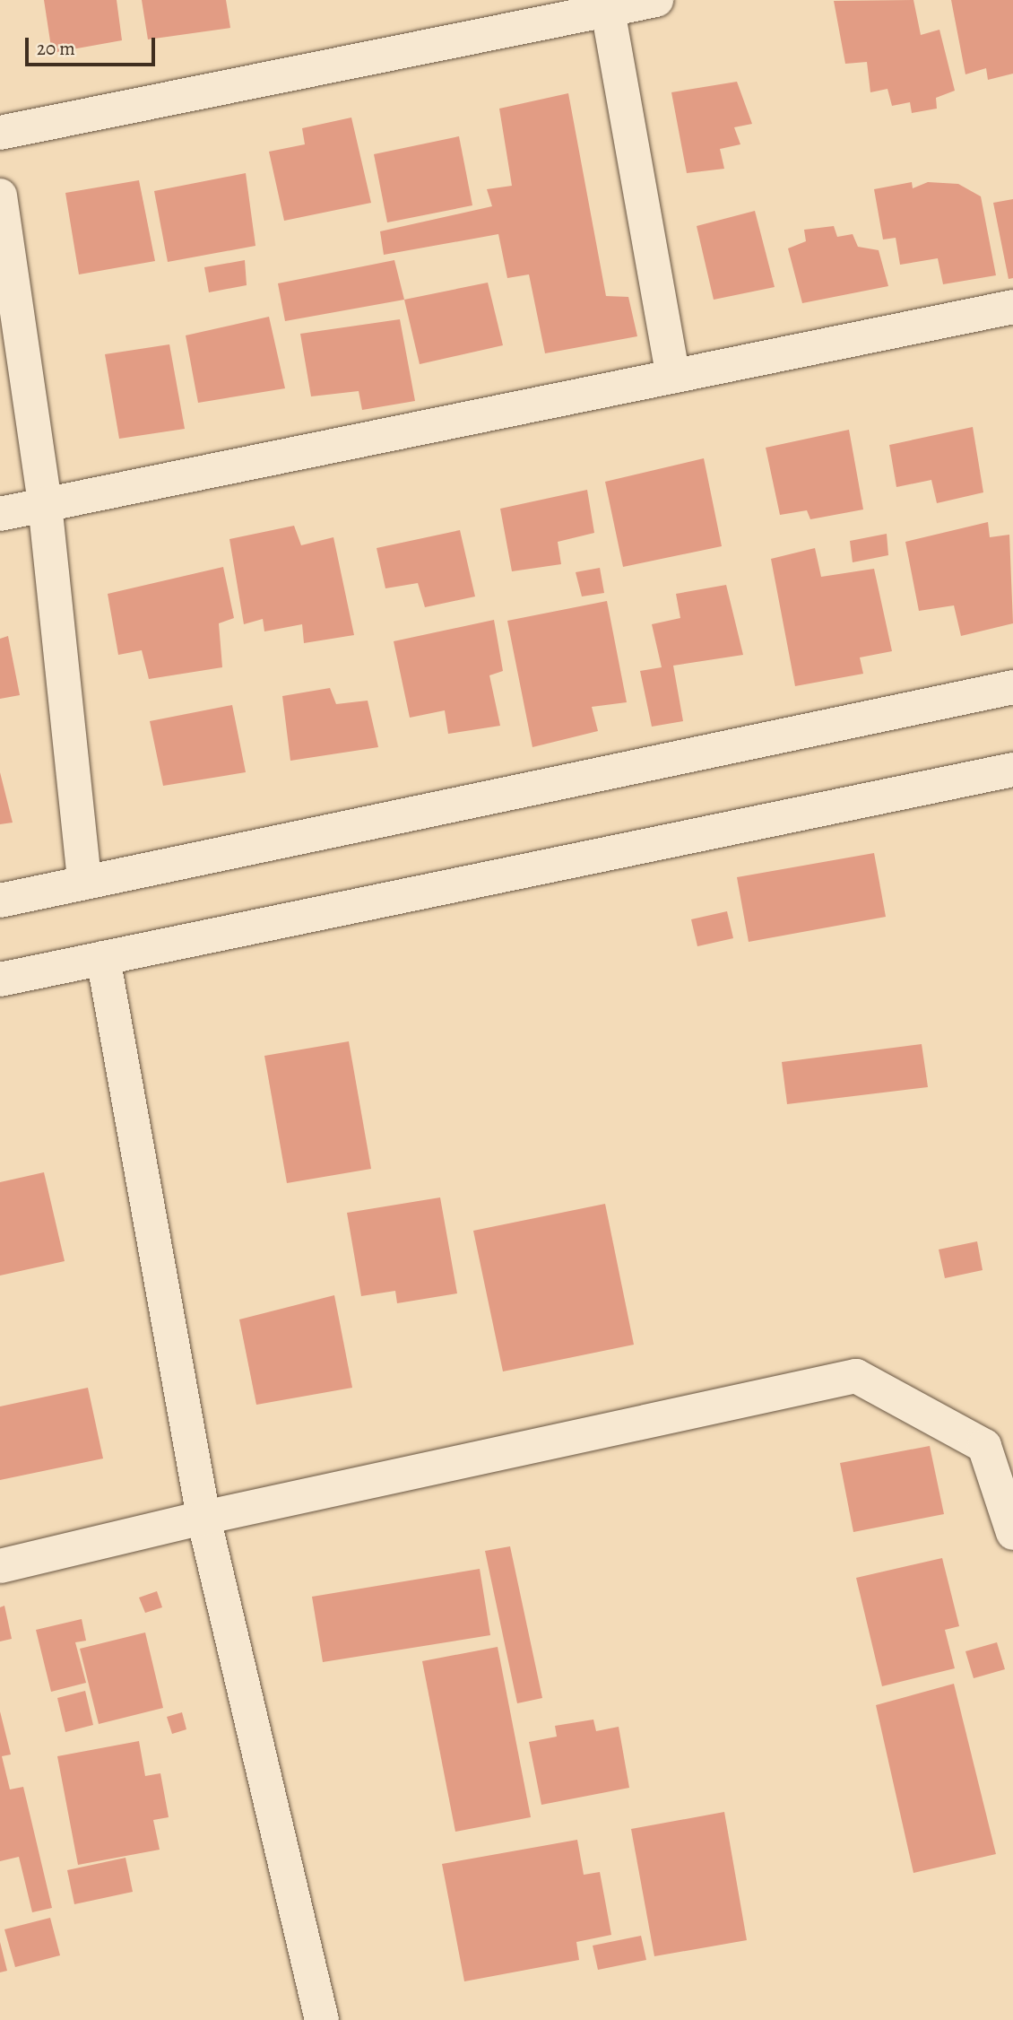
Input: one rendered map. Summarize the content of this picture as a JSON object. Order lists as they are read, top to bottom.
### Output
{
  "scale_bar": "20 m"
}
